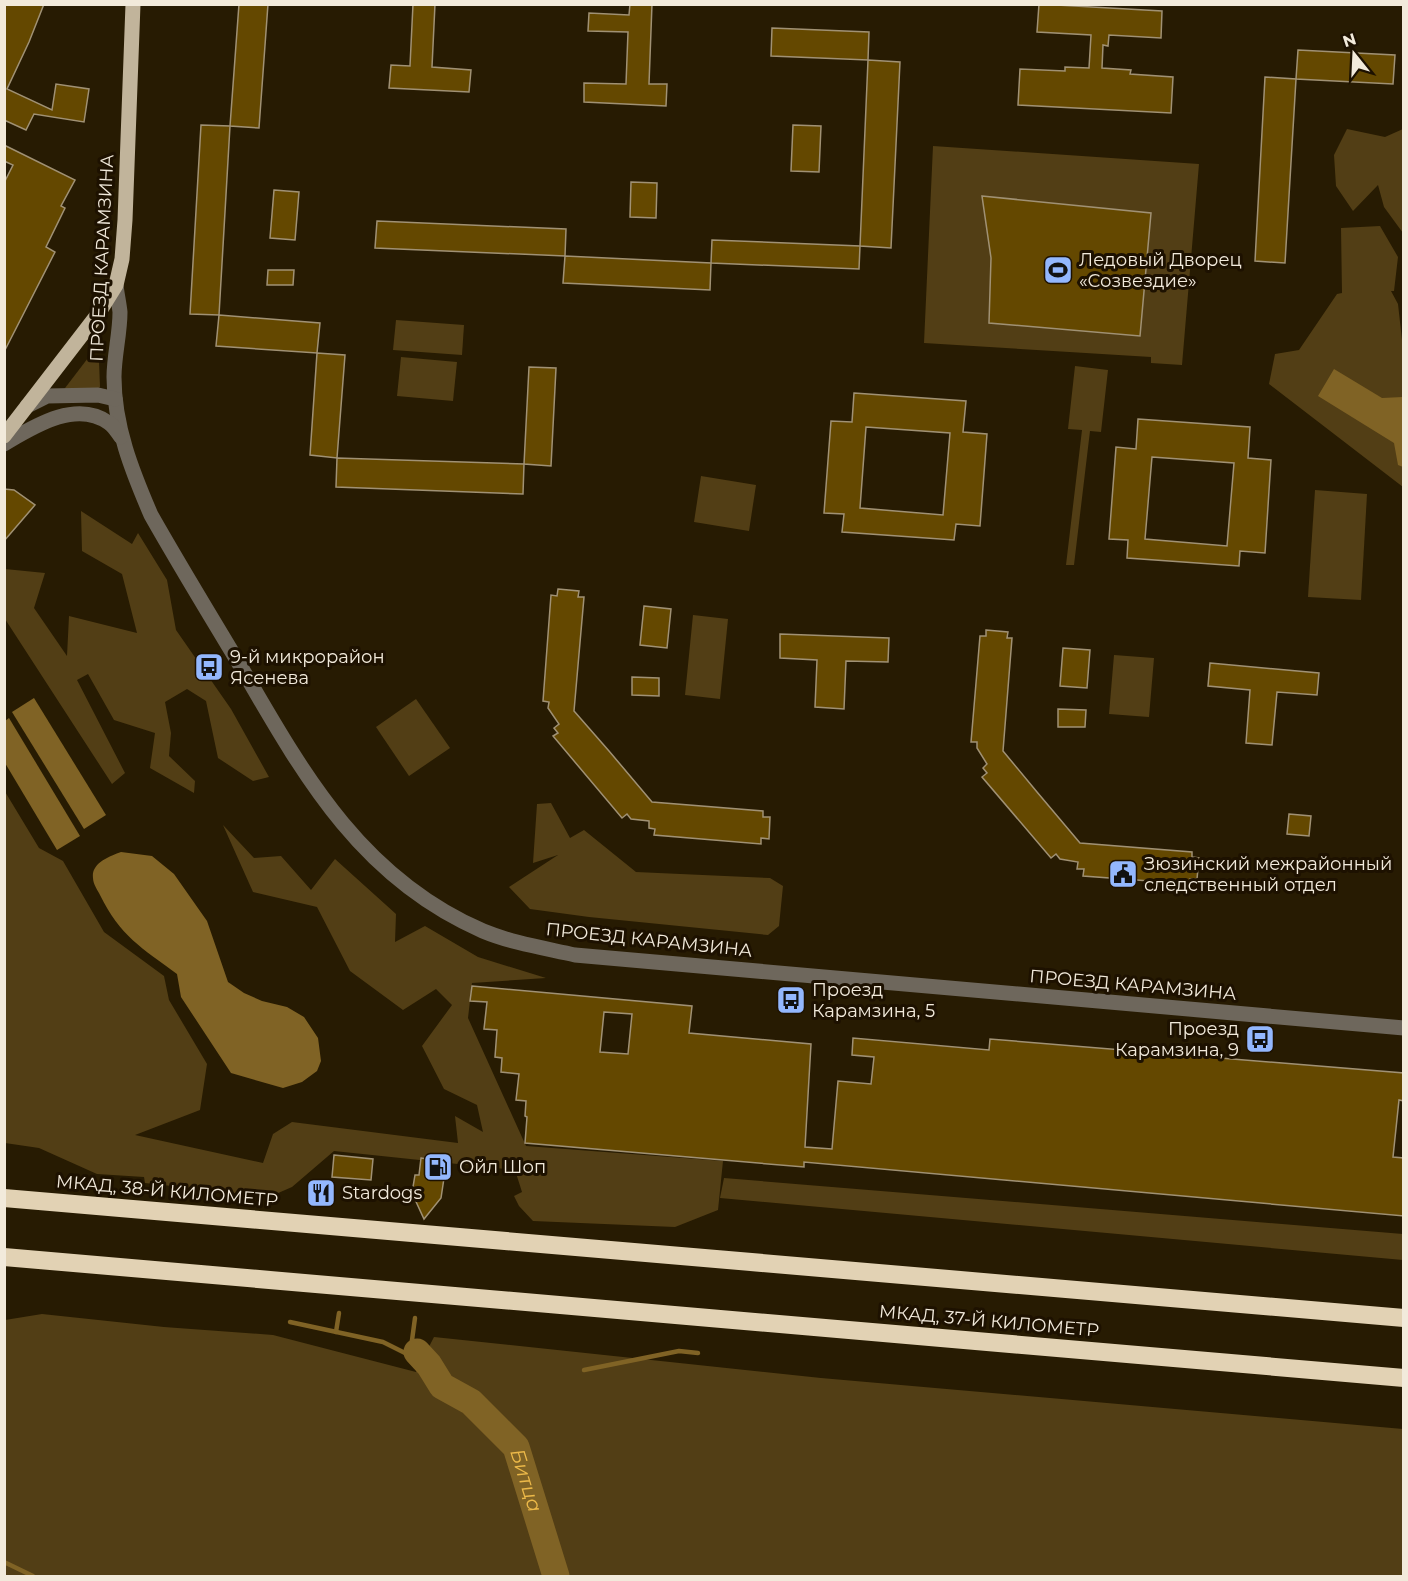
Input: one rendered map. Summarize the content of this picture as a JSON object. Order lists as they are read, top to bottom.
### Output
{
  "streets": {
    "highway": ["МКАД, 38-Й КИЛОМЕТР", "МКАД, 37-Й КИЛОМЕТР"],
    "main road": ["ПРОЕЗД КАРАМЗИНА"]
  },
  "water": ["Битца"],
  "places": {
    "sports": ["Ледовый Дворец «Созвездие»"],
    "bus stop": ["9-й микрорайон Ясенева", "Проезд Карамзина, 5", "Проезд Карамзина, 9"],
    "public building": ["Зюзинский межрайонный следственный отдел"],
    "fuel station": ["Ойл Шоп"],
    "restaurant": ["Stardogs"]
  },
  "north": "top"
}
